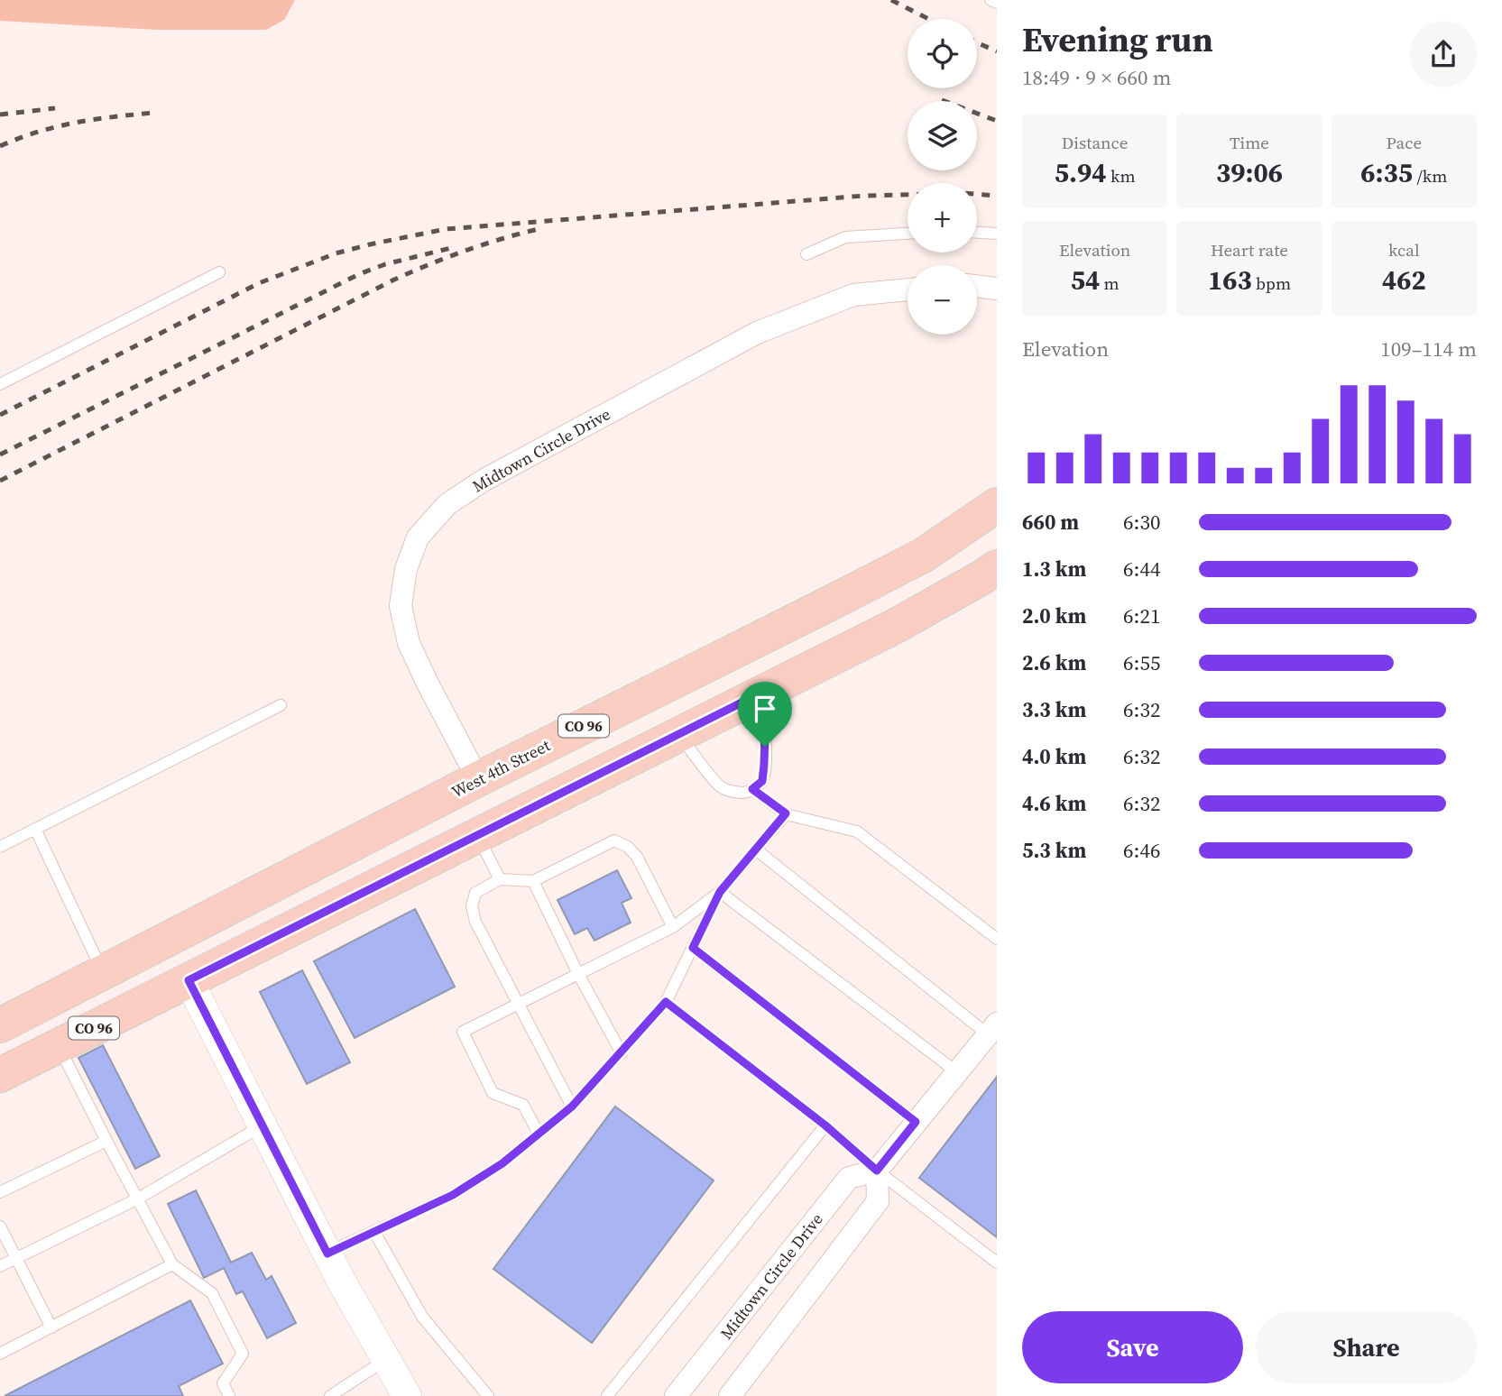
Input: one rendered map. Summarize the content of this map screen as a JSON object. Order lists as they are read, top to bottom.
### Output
{
  "streets": {
    "main road": ["CO 96", "West 4th Street"],
    "street": ["Midtown Circle Drive"]
  },
  "crossings": [
    ["Midtown Circle Drive", "West 4th Street"]
  ],
  "page": {
    "heading": ["Evening run", "18:49 · 9 × 660 m"],
    "map_buttons": ["+", "−"],
    "stats": [
      ["Distance", "5.94 km"],
      ["Time", "39:06"],
      ["Pace", "6:35 /km"],
      ["Elevation", "54 m"],
      ["Heart rate", "163 bpm"],
      ["kcal", "462"]
    ],
    "chart": ["Elevation", "109–114 m"],
    "list": [
      {
        "name": "660 m",
        "note": "6:30"
      },
      {
        "name": "1.3 km",
        "note": "6:44"
      },
      {
        "name": "2.0 km",
        "note": "6:21"
      },
      {
        "name": "2.6 km",
        "note": "6:55"
      },
      {
        "name": "3.3 km",
        "note": "6:32"
      },
      {
        "name": "4.0 km",
        "note": "6:32"
      },
      {
        "name": "4.6 km",
        "note": "6:32"
      },
      {
        "name": "5.3 km",
        "note": "6:46"
      }
    ],
    "buttons": ["Save", "Share"]
  }
}
